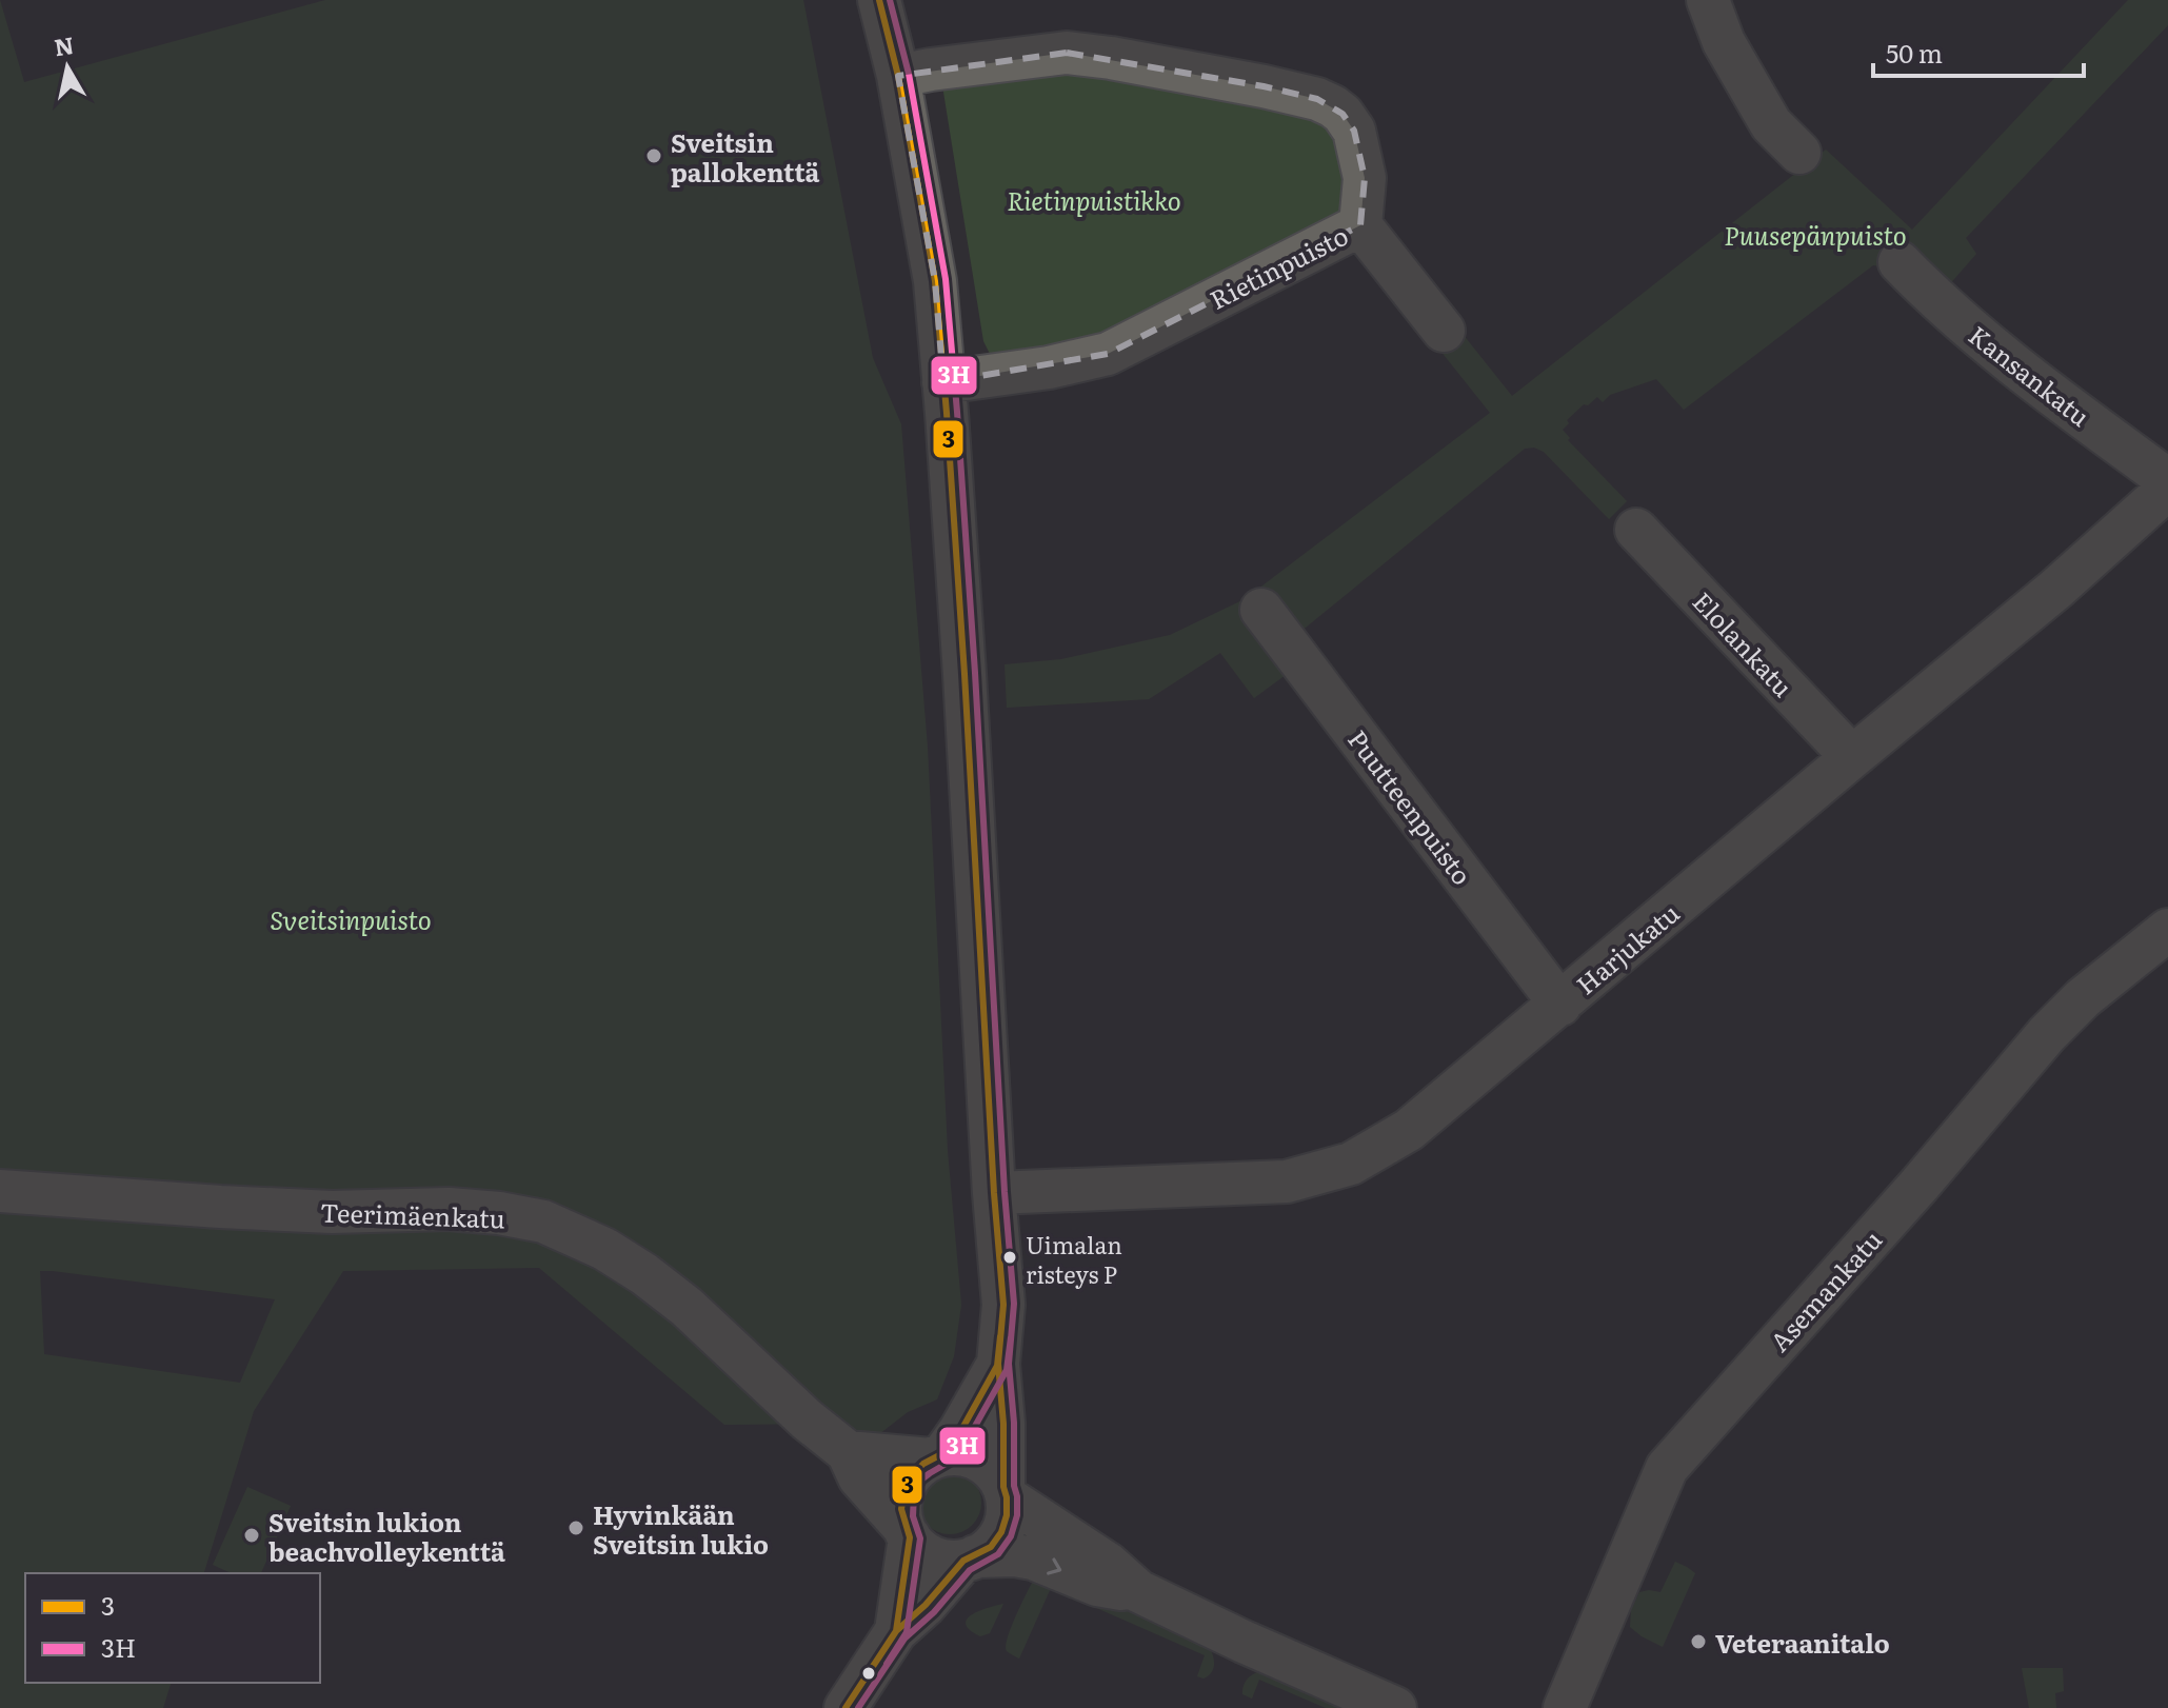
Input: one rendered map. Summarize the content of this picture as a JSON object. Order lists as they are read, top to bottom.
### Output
{
  "streets": {
    "street": [
      "Rietinpuisto",
      "Kansankatu",
      "Elolankatu",
      "Puutteenpuisto",
      "Harjukatu",
      "Teerimäenkatu",
      "Asemankatu"
    ]
  },
  "crossings": [
    ["Elolankatu", "Harjukatu"],
    ["Puutteenpuisto", "Harjukatu"]
  ],
  "parks": ["Rietinpuistikko", "Puusepänpuisto", "Sveitsinpuisto"],
  "places": [
    "Sveitsin pallokenttä",
    "Uimalan risteys P",
    "Hyvinkään Sveitsin lukio",
    "Sveitsin lukion beachvolleykenttä",
    "Veteraanitalo"
  ],
  "lines": ["transit line 3", "transit line 3H"],
  "legend": ["3", "3H"],
  "scale_bar": "50 m",
  "north": "top"
}
